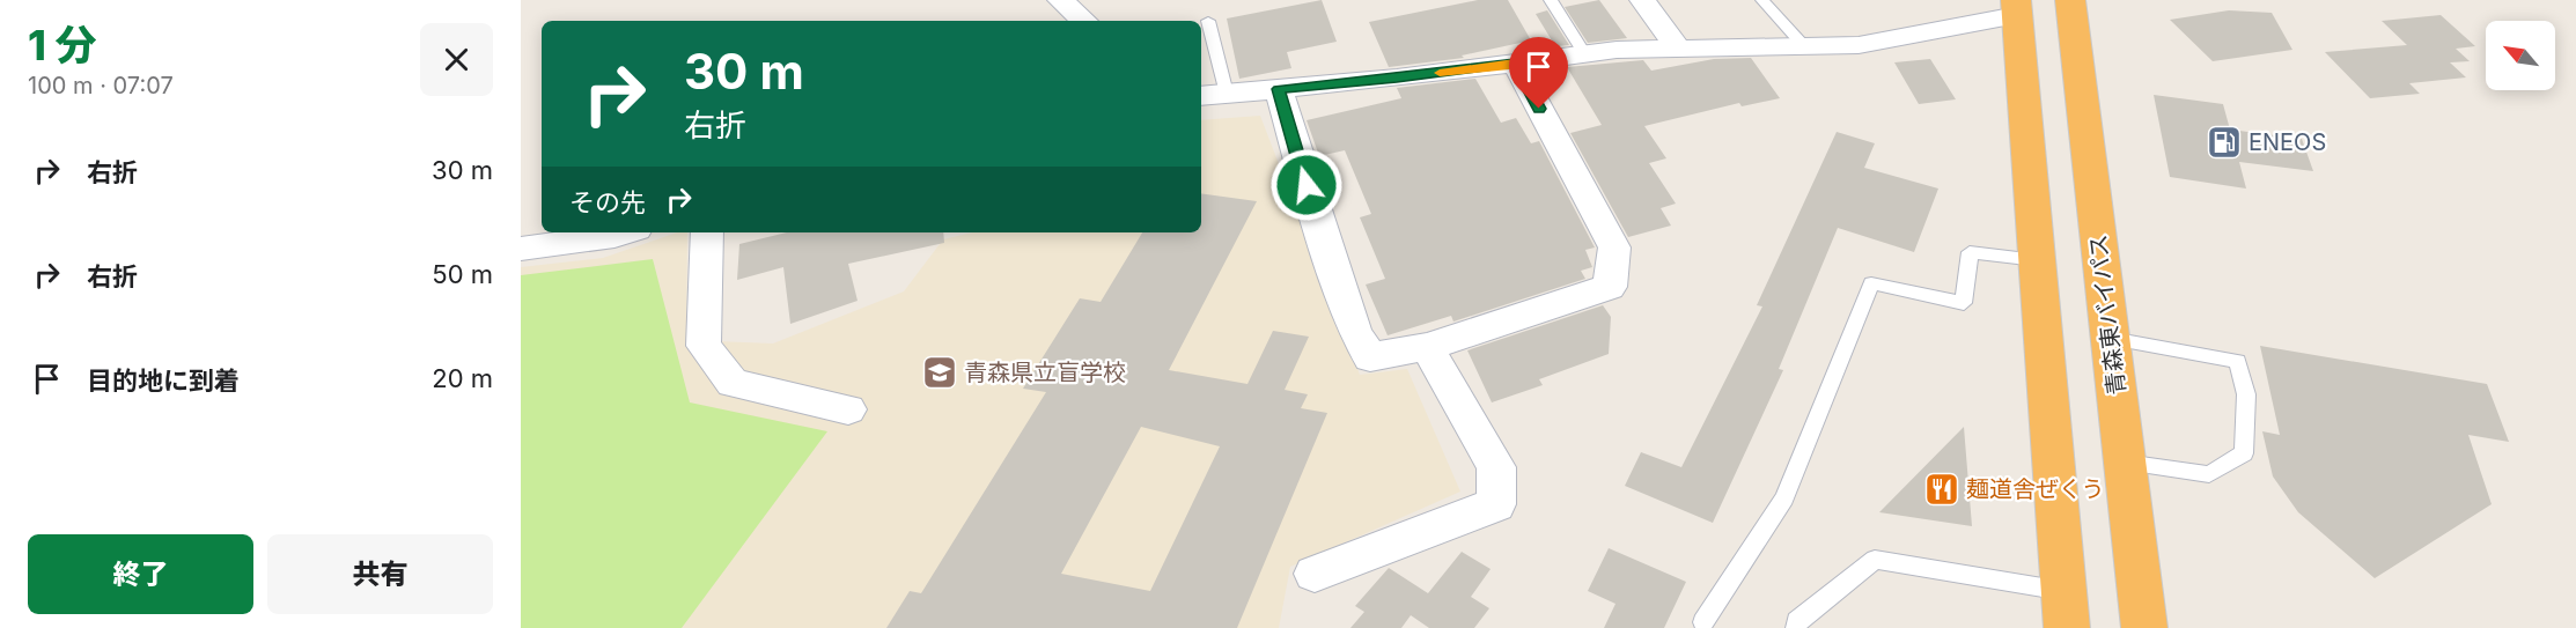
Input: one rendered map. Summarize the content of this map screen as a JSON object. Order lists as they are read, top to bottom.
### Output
{
  "streets": {
    "highway": ["青森東バイパス"]
  },
  "places": {
    "fuel station": ["ENEOS"],
    "school or university": ["青森県立盲学校"],
    "restaurant": ["麺道舎ぜくう"]
  },
  "north": "top left",
  "page": {
    "heading": ["1 分", "100 m · 07:07"],
    "turn": ["30 m", "右折"],
    "list": [
      {
        "name": "右折",
        "value": "30 m"
      },
      {
        "name": "右折",
        "value": "50 m"
      },
      {
        "name": "目的地に到着",
        "value": "20 m"
      }
    ],
    "then": "その先",
    "buttons": ["終了", "共有"]
  }
}
